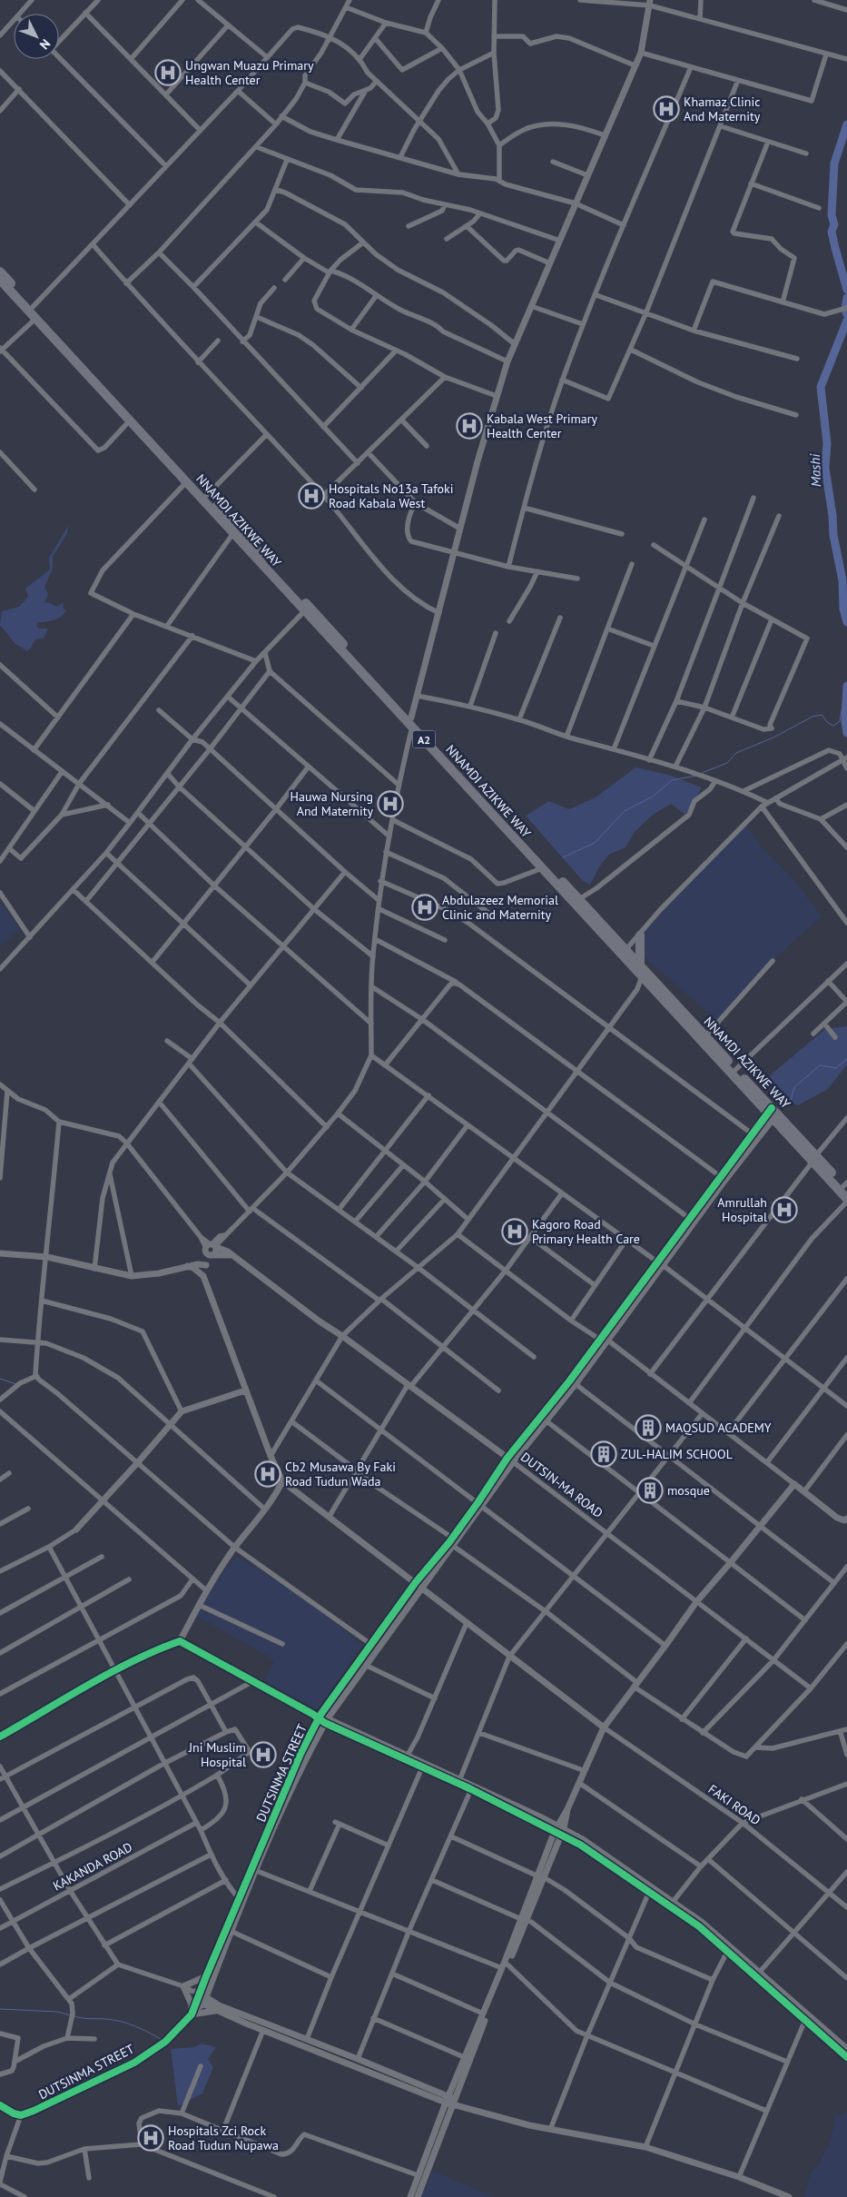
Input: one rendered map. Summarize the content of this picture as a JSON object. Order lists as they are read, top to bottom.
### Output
{
  "streets": {
    "highway": ["NNAMDI AZIKWE WAY", "A2"],
    "street": [
      "DUTSIN-MA ROAD",
      "DUTSINMA STREET",
      "FAKI ROAD",
      "KAKANDA ROAD"
    ]
  },
  "crossings": [
    ["DUTSIN-MA ROAD", "DUTSINMA STREET"]
  ],
  "water": ["Mashi"],
  "places": {
    "hospital": [
      "Ungwan Muazu Primary Health Center",
      "Khamaz Clinic And Maternity",
      "Kabala West Primary Health Center",
      "Hospitals No13a Tafoki Road Kabala West",
      "Hauwa Nursing And Maternity",
      "Abdulazeez Memorial Clinic and Maternity",
      "Amrullah Hospital",
      "Kagoro Road Primary Health Care",
      "Cb2 Musawa By Faki Road Tudun Wada",
      "Jni Muslim Hospital",
      "Hospitals Zci Rock Road Tudun Nupawa"
    ],
    "building": ["MAQSUD ACADEMY", "ZUL-HALIM SCHOOL", "mosque"]
  },
  "north": "bottom right"
}
